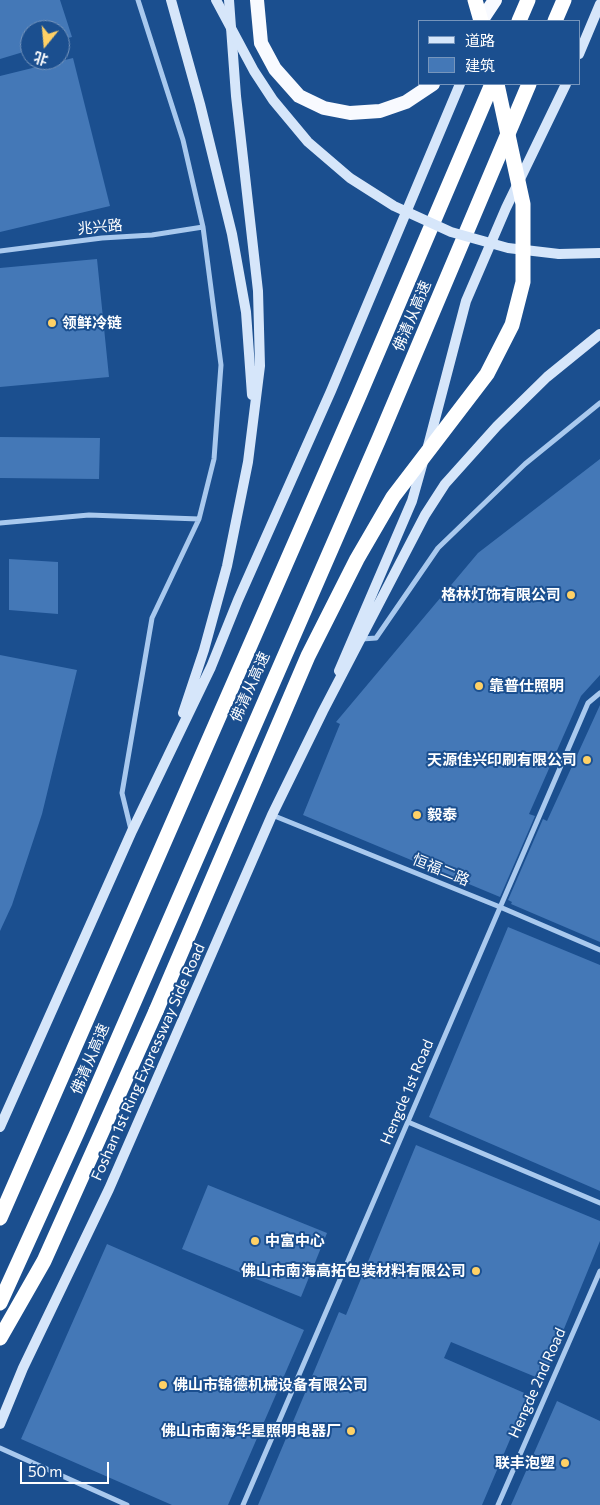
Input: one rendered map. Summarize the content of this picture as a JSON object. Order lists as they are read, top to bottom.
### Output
{
  "streets": {
    "highway": ["佛清从高速"],
    "main road": ["Foshan 1st Ring Expressway Side Road"],
    "street": [
      "兆兴路",
      "恒福二路",
      "Hengde 1st Road",
      "Hengde 2nd Road"
    ]
  },
  "crossings": [
    ["恒福二路", "Foshan 1st Ring Expressway Side Road"],
    ["恒福二路", "Hengde 1st Road"]
  ],
  "places": [
    "领鲜冷链",
    "格林灯饰有限公司",
    "靠普仕照明",
    "天源佳兴印刷有限公司",
    "毅泰",
    "中富中心",
    "佛山市南海高拓包装材料有限公司",
    "佛山市锦德机械设备有限公司",
    "佛山市南海华星照明电器厂",
    "联丰泡塑"
  ],
  "legend": ["道路", "建筑"],
  "scale_bar": "50 m",
  "north": "bottom"
}
